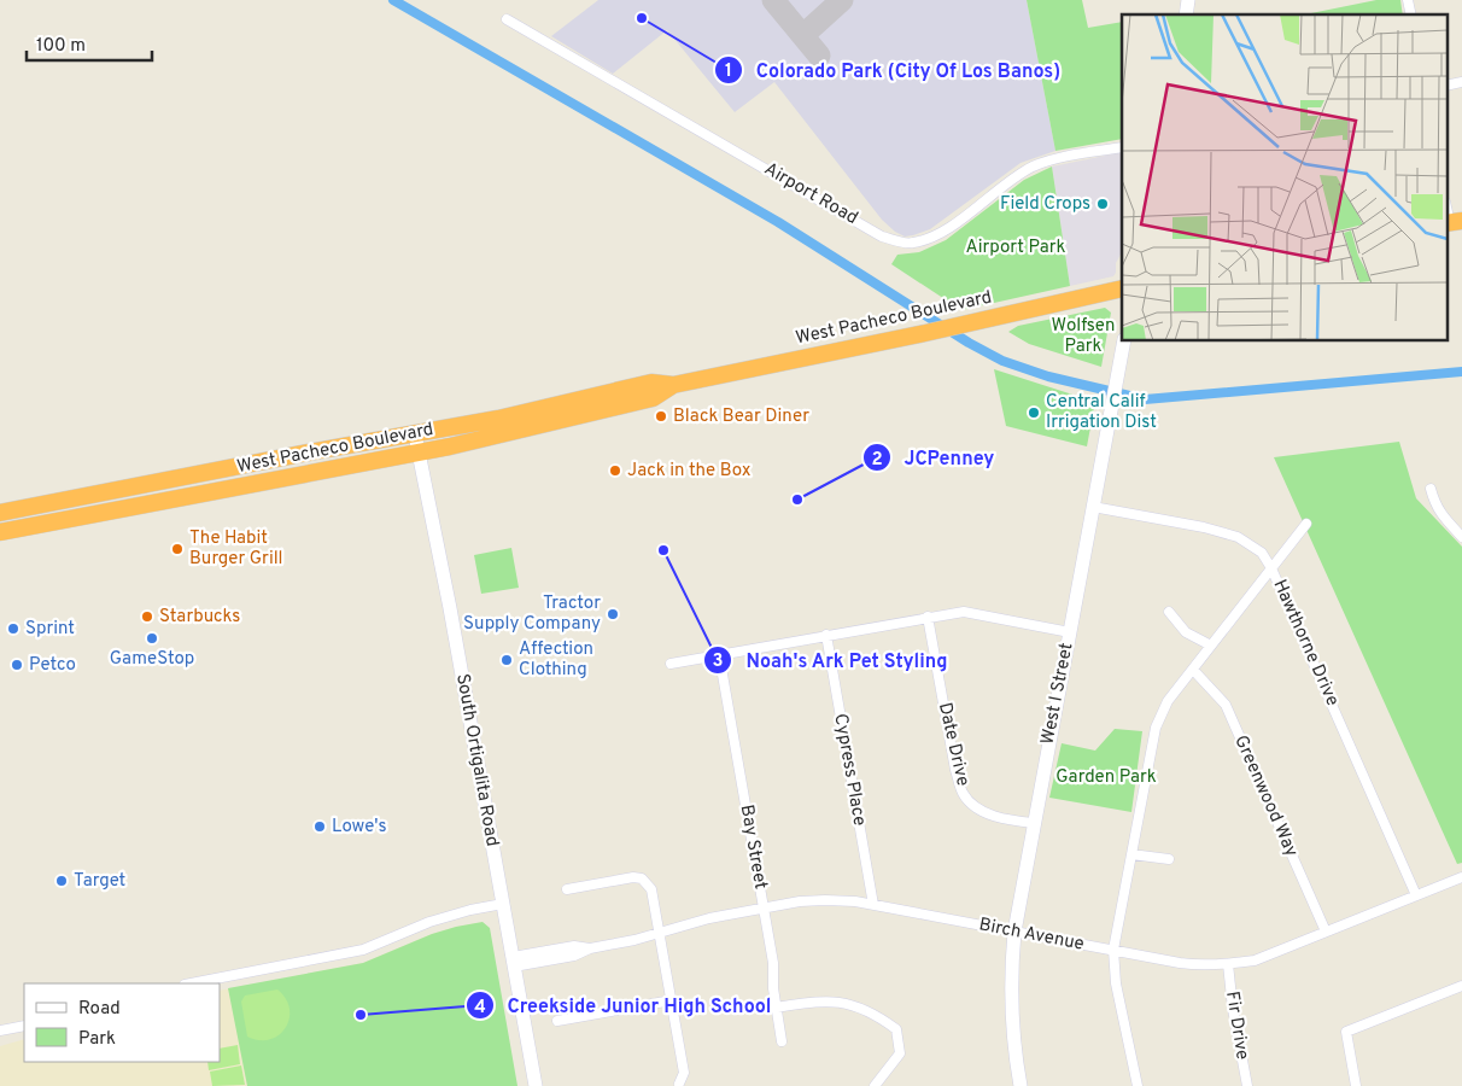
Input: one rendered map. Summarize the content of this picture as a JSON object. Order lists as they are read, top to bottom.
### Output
{
  "streets": {
    "highway": ["West Pacheco Boulevard"],
    "street": [
      "Airport Road",
      "Hawthorne Drive",
      "West I Street",
      "Date Drive",
      "South Ortigalita Road",
      "Cypress Place",
      "Greenwood Way",
      "Bay Street",
      "Birch Avenue",
      "Fir Drive"
    ]
  },
  "crossings": [
    ["West Pacheco Boulevard", "South Ortigalita Road"],
    ["Hawthorne Drive", "West I Street"],
    ["Hawthorne Drive", "Birch Avenue"],
    ["West I Street", "Date Drive"],
    ["West I Street", "Birch Avenue"],
    ["South Ortigalita Road", "Birch Avenue"],
    ["Cypress Place", "Birch Avenue"],
    ["Greenwood Way", "Birch Avenue"],
    ["Bay Street", "Birch Avenue"],
    ["Birch Avenue", "Fir Drive"]
  ],
  "parks": ["Airport Park", "Wolfsen Park", "Garden Park"],
  "places": [
    "Colorado Park (City Of Los Banos)",
    "Field Crops",
    "Central Calif Irrigation Dist",
    "Black Bear Diner",
    "Jack in the Box",
    "JCPenney",
    "The Habit Burger Grill",
    "Noah's Ark Pet Styling",
    "Tractor Supply Company",
    "Starbucks",
    "Sprint",
    "GameStop",
    "Affection Clothing",
    "Petco",
    "Lowe's",
    "Target",
    "Creekside Junior High School"
  ],
  "legend": ["Road", "Park"],
  "scale_bar": "100 m"
}
